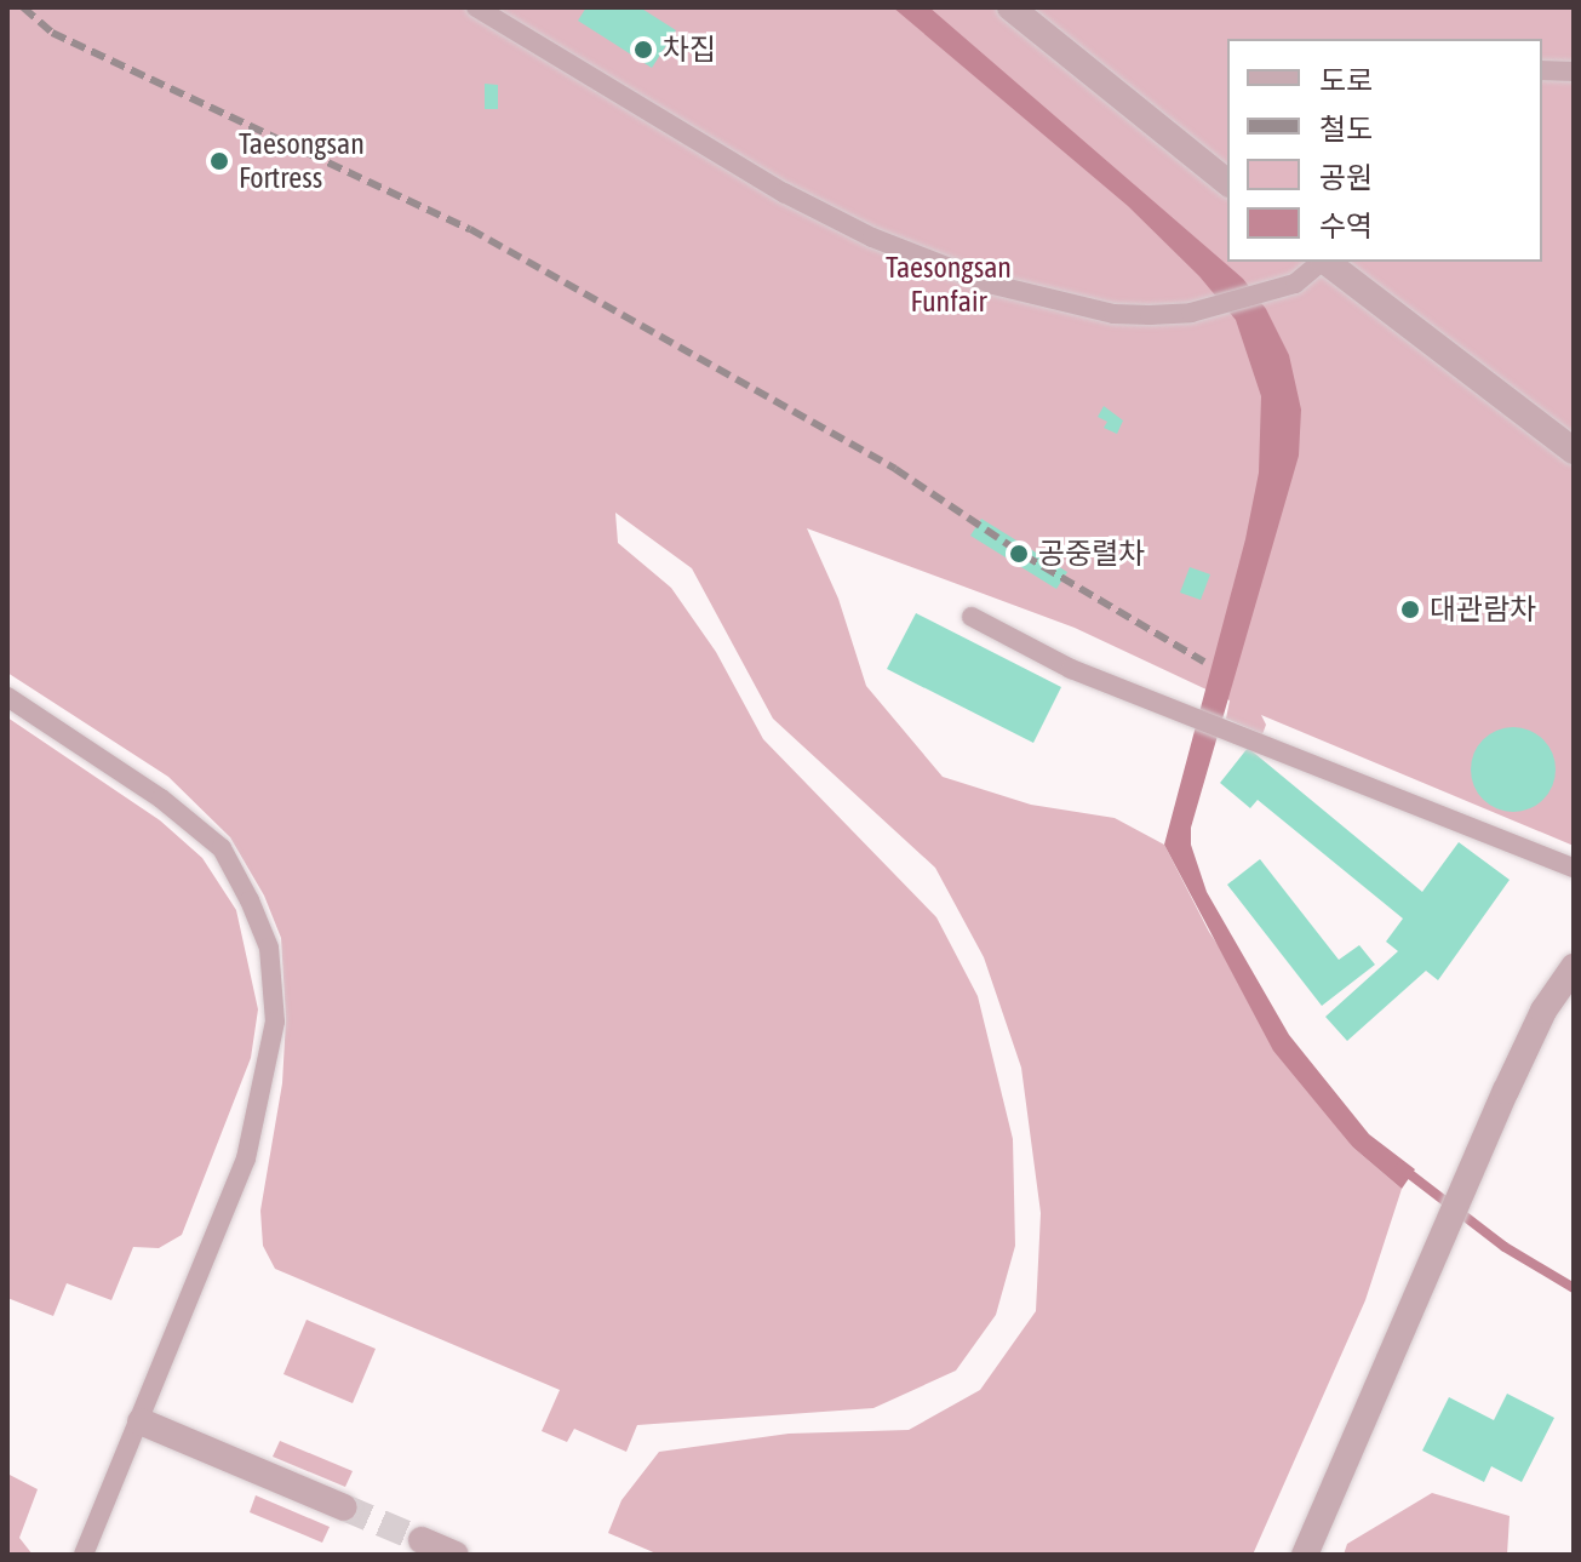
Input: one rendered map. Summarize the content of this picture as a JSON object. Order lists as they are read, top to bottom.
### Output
{
  "parks": ["Taesongsan Funfair"],
  "places": [
    "차집",
    "Taesongsan Fortress",
    "공중렬차",
    "대관람차"
  ],
  "legend": [
    "도로",
    "철도",
    "공원",
    "수역"
  ]
}
